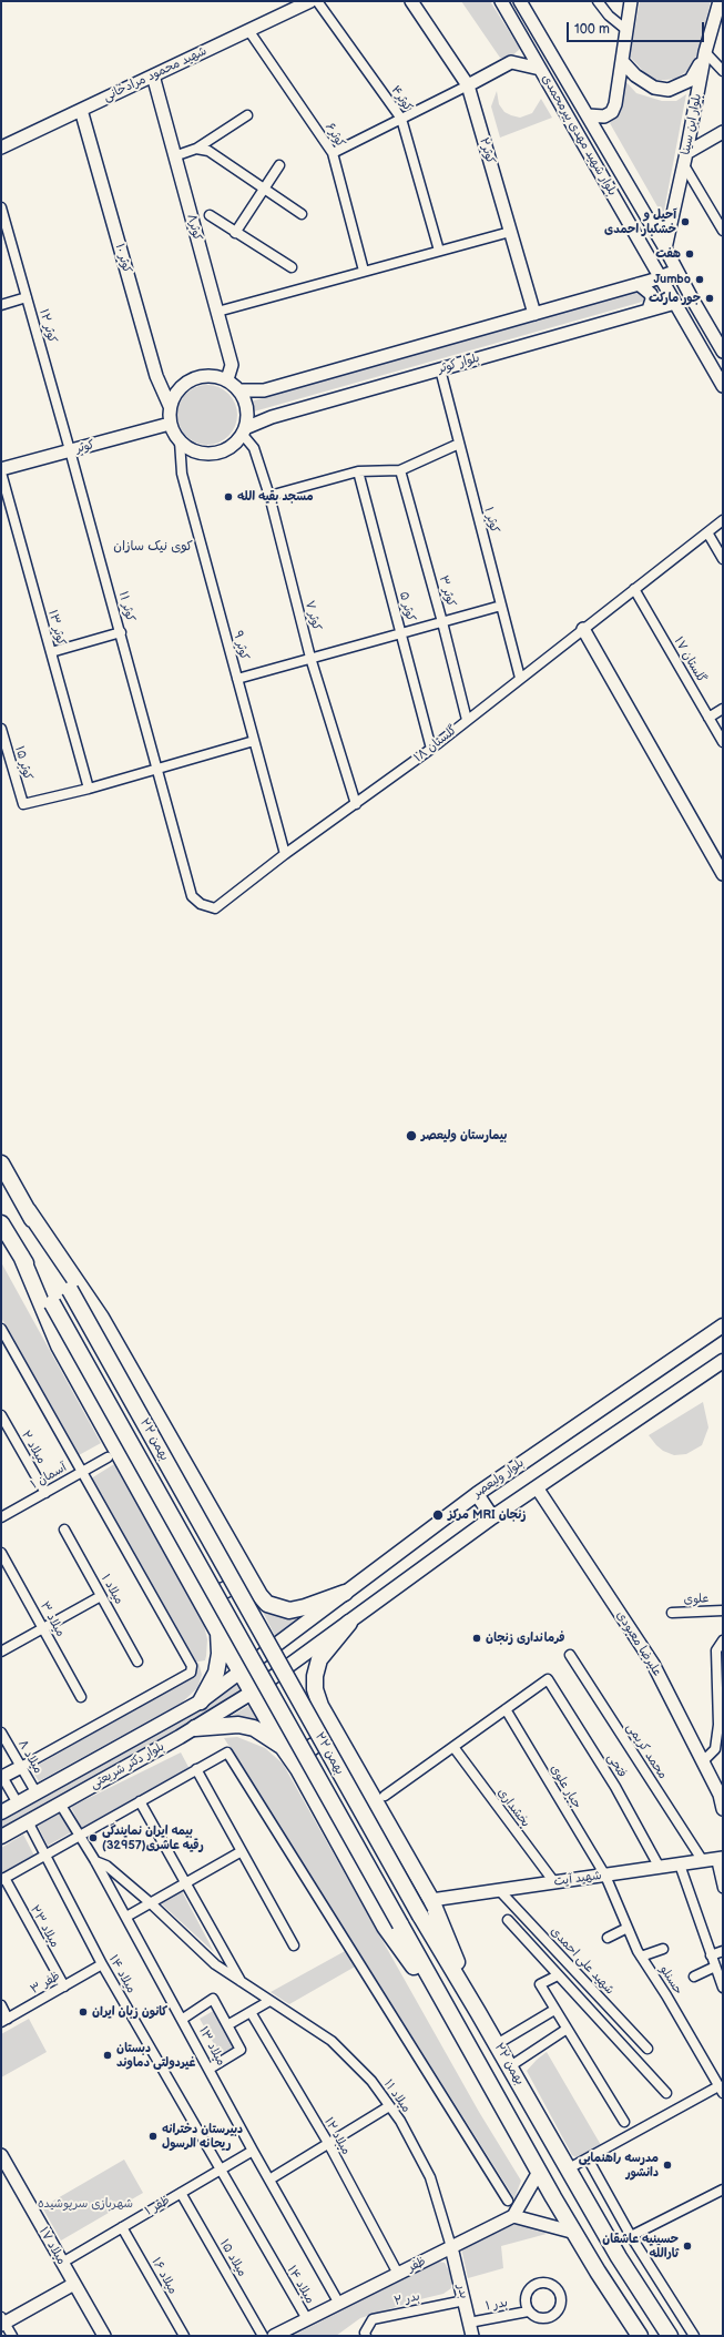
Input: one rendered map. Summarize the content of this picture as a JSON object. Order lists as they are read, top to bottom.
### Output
{
  "streets": {
    "highway": ["۲۲ بهمن"],
    "main road": ["بلوار ولیعصر", "بلوار دکتر شریعتی"],
    "street": [
      "شهید محمود مرادخانی",
      "کوثر۴",
      "بلوار ابن سینا",
      "کوثر۶",
      "بلوار شهید مهدی پیرمحمدی",
      "کوثر۲",
      "کوثر۸",
      "کوثر ۱۰",
      "کوثر ۱۲",
      "بلوار کوثر",
      "کوثر",
      "کوثر ۱",
      "کوثر ۳",
      "کوثر ۱۱",
      "کوثر ۵",
      "کوثر ۷",
      "کوثر ۱۳",
      "کوثر ۹",
      "گلستان ۱۷",
      "گلستان ۱۸",
      "۱۵ کوثر",
      "میلاد ۲",
      "آسمان ۱",
      "میلاد ۱",
      "علوی",
      "میلاد ۳",
      "علیرضا معبودی",
      "محمد کریمی",
      "میلاد ۸",
      "فتحی",
      "جبار علوی",
      "بخشداری",
      "شهید آیت",
      "میلاد ۲۳",
      "شهید علی احمدی",
      "میلاد ۱۴",
      "حسنلو",
      "ظفر ۳",
      "میلاد ۱۳",
      "میلاد ۱۱",
      "میلاد ۱۲",
      "ظفر ۱",
      "میلاد ۱۷",
      "میلاد ۱۵",
      "ظفر",
      "میلاد ۱۶",
      "بدر",
      "بدر ۲",
      "بدر ۱"
    ]
  },
  "crossings": [
    ["شهید محمود مرادخانی", "کوثر۶"],
    ["شهید محمود مرادخانی", "کوثر۸"],
    ["شهید محمود مرادخانی", "کوثر ۱۰"],
    ["بلوار ابن سینا", "بلوار شهید مهدی پیرمحمدی"],
    ["بلوار شهید مهدی پیرمحمدی", "بلوار کوثر"],
    ["کوثر۸", "کوثر ۱۰"],
    ["کوثر۸", "بلوار کوثر"],
    ["کوثر۸", "کوثر"],
    ["کوثر۸", "کوثر ۷"],
    ["کوثر۸", "کوثر ۹"],
    ["کوثر ۱۰", "بلوار کوثر"],
    ["کوثر ۱۰", "کوثر"],
    ["کوثر ۱۰", "کوثر ۷"],
    ["کوثر ۱۰", "کوثر ۹"],
    ["کوثر ۱۲", "کوثر"],
    ["کوثر ۱۲", "کوثر ۱۱"],
    ["بلوار کوثر", "کوثر"],
    ["بلوار کوثر", "کوثر ۱"],
    ["بلوار کوثر", "کوثر ۷"],
    ["بلوار کوثر", "کوثر ۹"],
    ["کوثر", "کوثر ۱۱"],
    ["کوثر", "کوثر ۷"],
    ["کوثر", "کوثر ۱۳"],
    ["کوثر", "کوثر ۹"],
    ["کوثر ۱", "گلستان ۱۸"],
    ["کوثر ۳", "گلستان ۱۸"],
    ["کوثر ۱۱", "کوثر ۹"],
    ["کوثر ۱۱", "گلستان ۱۸"],
    ["کوثر ۵", "گلستان ۱۸"],
    ["کوثر ۷", "کوثر ۹"],
    ["کوثر ۷", "گلستان ۱۸"],
    ["کوثر ۱۳", "۱۵ کوثر"],
    ["کوثر ۹", "گلستان ۱۸"],
    ["گلستان ۱۷", "گلستان ۱۸"],
    ["میلاد ۲", "آسمان ۱"],
    ["بلوار ولیعصر", "بلوار دکتر شریعتی"],
    ["محمد کریمی", "شهید آیت"],
    ["میلاد ۸", "بلوار دکتر شریعتی"],
    ["بلوار دکتر شریعتی", "میلاد ۱۴"],
    ["بلوار دکتر شریعتی", "میلاد ۱۳"],
    ["فتحی", "جبار علوی"],
    ["فتحی", "شهید آیت"],
    ["جبار علوی", "شهید آیت"],
    ["جبار علوی", "حسنلو"],
    ["بخشداری", "شهید آیت"],
    ["شهید آیت", "شهید علی احمدی"],
    ["شهید آیت", "حسنلو"],
    ["میلاد ۲۳", "ظفر ۳"],
    ["میلاد ۱۴", "ظفر ۳"],
    ["میلاد ۱۴", "ظفر ۱"],
    ["میلاد ۱۴", "ظفر"],
    ["میلاد ۱۳", "ظفر ۱"],
    ["میلاد ۱۳", "ظفر"],
    ["میلاد ۱۱", "ظفر"],
    ["میلاد ۱۱", "بدر"],
    ["میلاد ۱۲", "ظفر"],
    ["ظفر ۱", "میلاد ۱۷"],
    ["ظفر ۱", "میلاد ۱۵"],
    ["ظفر ۱", "میلاد ۱۶"],
    ["ظفر", "بدر"],
    ["بدر", "بدر ۲"],
    ["بدر", "بدر ۱"]
  ],
  "districts": ["کوی نیک سازان"],
  "parks": ["شهربازی سرپوشیده"],
  "places": [
    "آحیل و خشکبار احمدی",
    "هفت",
    "Jumbo",
    "جور مارکت",
    "مسجد بقیه الله",
    "بیمارستان ولیعصر",
    "مرکز MRI زنجان",
    "فرمانداری زنجان",
    "بیمه ایران نمایندگی رقیه عاشری(32957)",
    "کانون زبان ایران",
    "دبستان غیردولتی دماوند",
    "دبیرستان دخترانه ریحانه الرسول",
    "مدرسه راهنمایی دانشور",
    "حسینیه عاشقان ثارالله"
  ],
  "scale_bar": "100 m"
}
